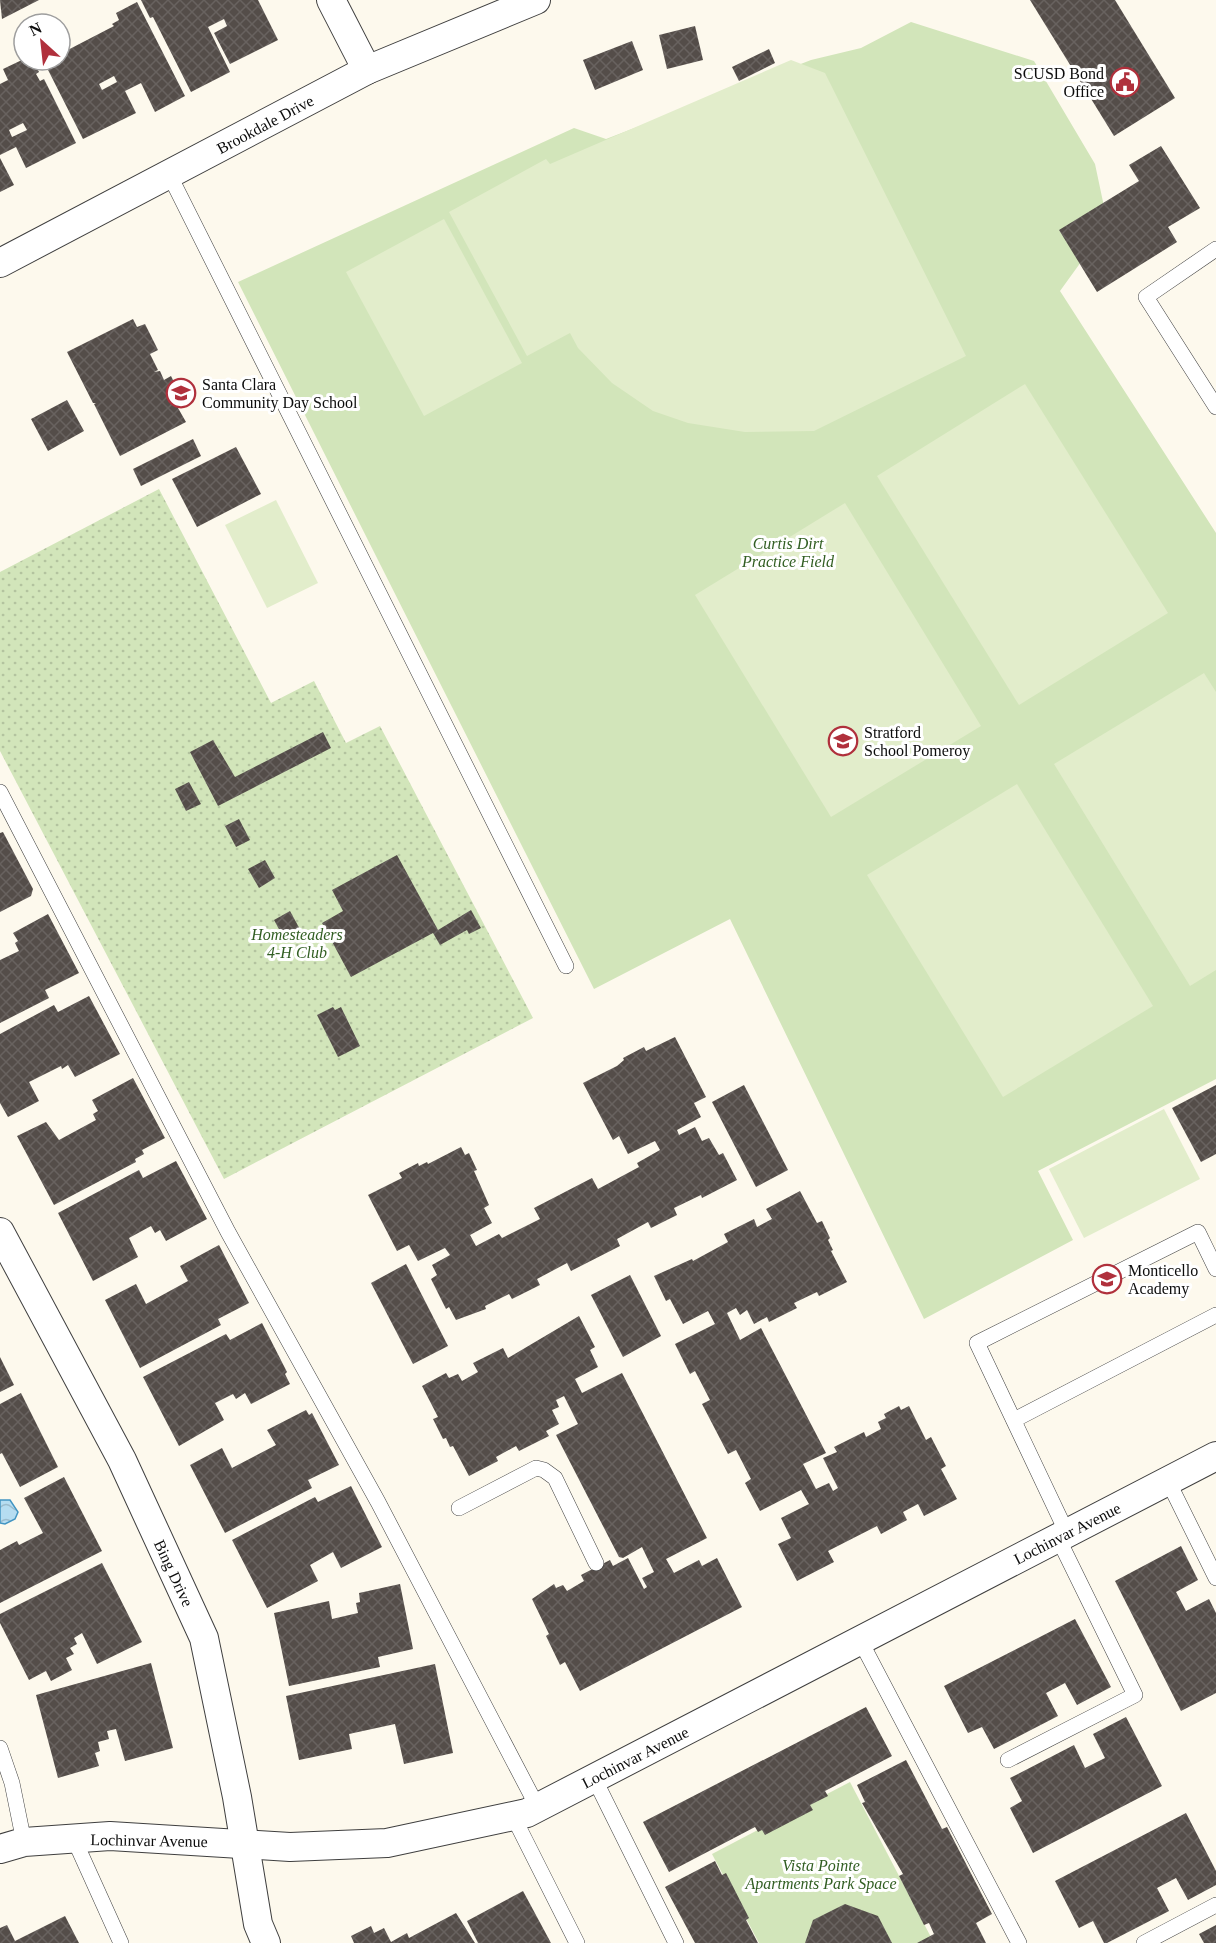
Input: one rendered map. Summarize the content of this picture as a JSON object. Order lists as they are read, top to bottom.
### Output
{
  "streets": {
    "street": ["Brookdale Drive", "Lochinvar Avenue", "Bing Drive"]
  },
  "crossings": [
    ["Lochinvar Avenue", "Bing Drive"]
  ],
  "parks": ["Curtis Dirt Practice Field", "Homesteaders 4-H Club", "Vista Pointe Apartments Park Space"],
  "places": {
    "public building": ["SCUSD Bond Office"],
    "school or university": ["Santa Clara Community Day School", "Stratford School Pomeroy", "Monticello Academy"]
  },
  "north": "top left"
}
